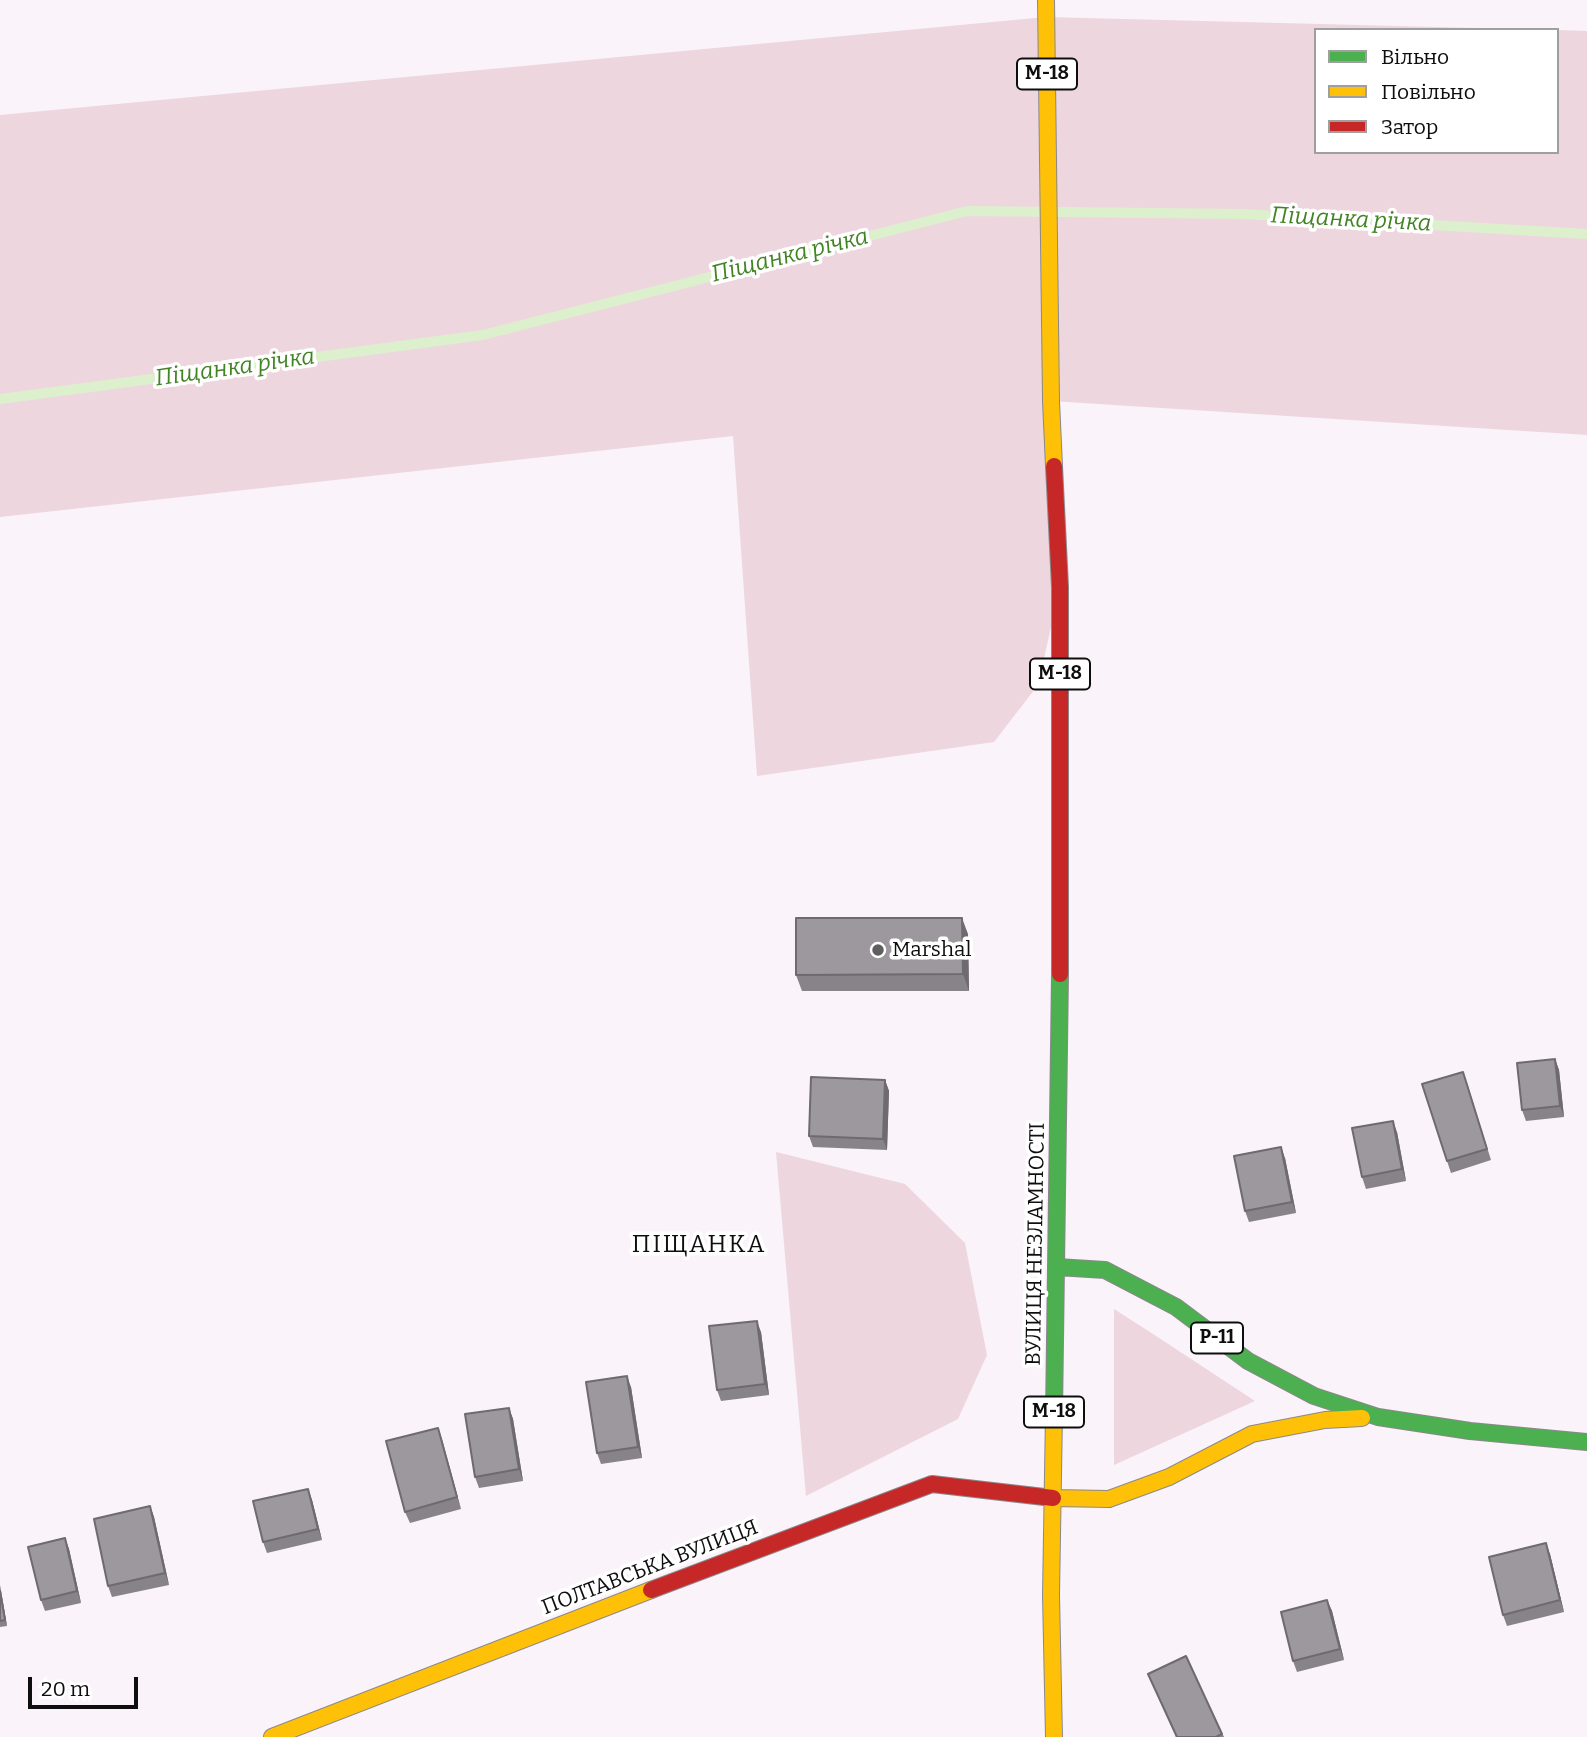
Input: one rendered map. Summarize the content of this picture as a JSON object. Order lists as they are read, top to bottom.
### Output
{
  "streets": {
    "main road": [
      "М-18",
      "ВУЛИЦЯ НЕЗЛАМНОСТІ",
      "Р-11",
      "ПОЛТАВСЬКА ВУЛИЦЯ"
    ]
  },
  "crossings": [
    ["ВУЛИЦЯ НЕЗЛАМНОСТІ", "Р-11"],
    ["ВУЛИЦЯ НЕЗЛАМНОСТІ", "ПОЛТАВСЬКА ВУЛИЦЯ"],
    ["Р-11", "ПОЛТАВСЬКА ВУЛИЦЯ"]
  ],
  "districts": ["ПІЩАНКА"],
  "water": ["Піщанка річка"],
  "places": ["Marshal"],
  "legend": ["Вільно", "Повільно", "Затор"],
  "scale_bar": "20 m"
}
